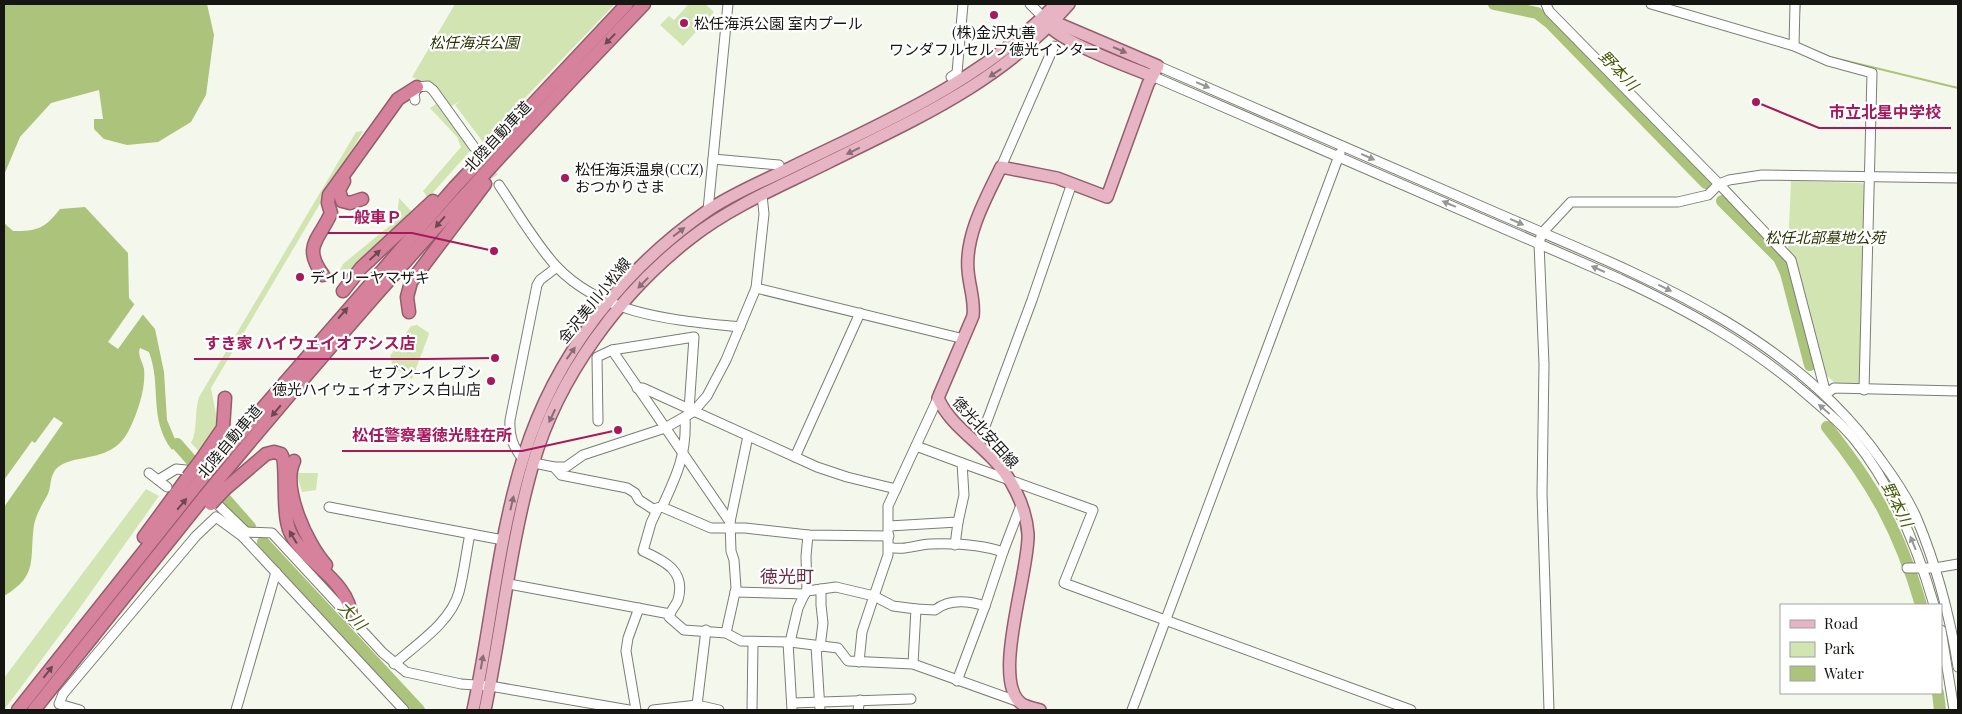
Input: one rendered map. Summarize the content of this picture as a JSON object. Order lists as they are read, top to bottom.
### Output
{
  "streets": {
    "highway": ["北陸自動車道"],
    "main road": ["金沢美川小松線", "徳光北安田線"]
  },
  "districts": ["徳光町"],
  "water": ["野本川", "大川"],
  "parks": ["松任海浜公園", "松任北部墓地公苑"],
  "places": [
    "(株)金沢丸善 ワンダフルセルフ徳光インター",
    "松任海浜公園 室内プール",
    "市立北星中学校",
    "松任海浜温泉(CCZ) おつかりさま",
    "一般車Ｐ",
    "デイリーヤマザキ",
    "すき家 ハイウェイオアシス店",
    "セブン-イレブン 徳光ハイウェイオアシス白山店",
    "松任警察署徳光駐在所"
  ],
  "legend": ["Road", "Park", "Water"]
}
